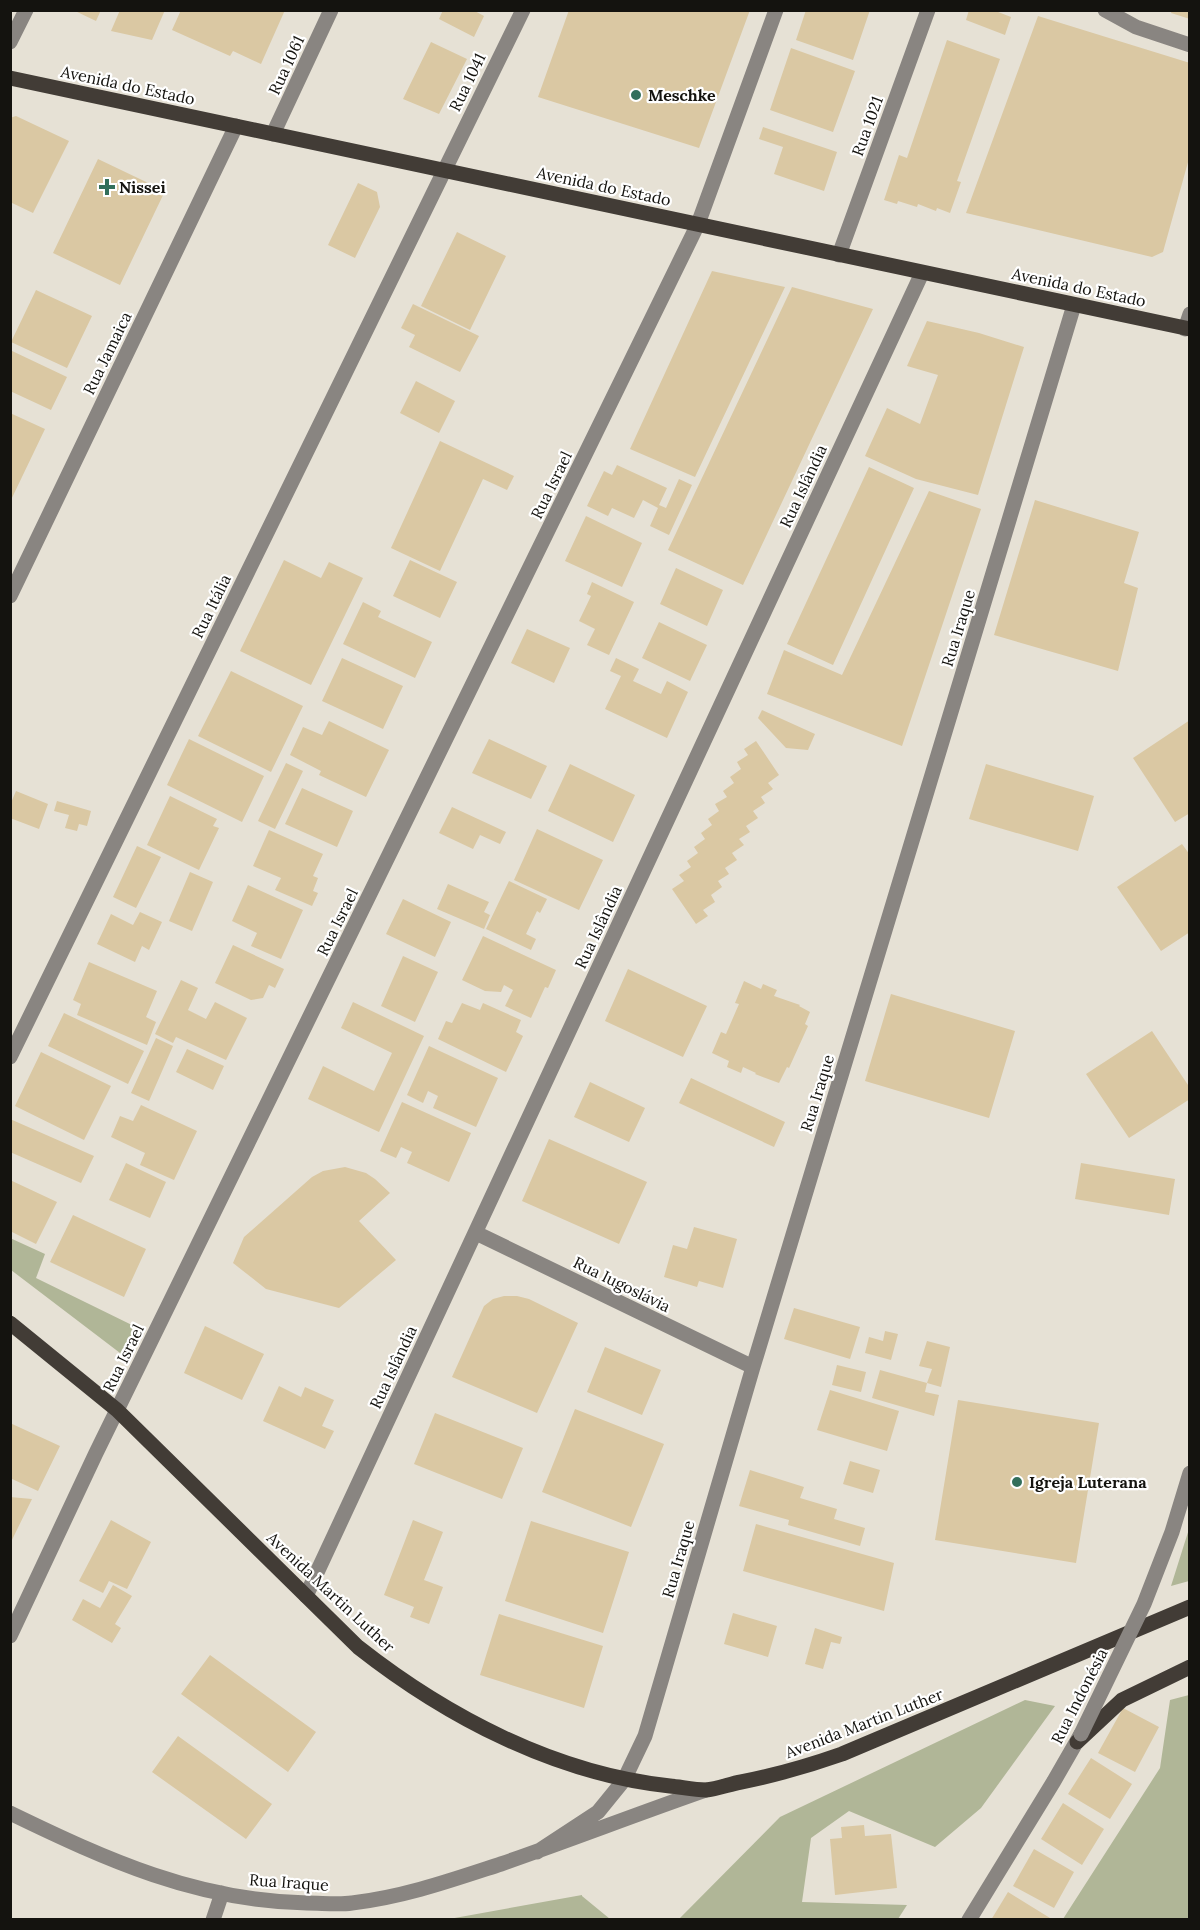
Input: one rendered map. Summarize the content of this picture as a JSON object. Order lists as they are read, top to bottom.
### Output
{
  "streets": {
    "main road": ["Avenida do Estado", "Avenida Martin Luther"],
    "street": [
      "Rua 1061",
      "Rua 1041",
      "Rua 1021",
      "Rua Jamaica",
      "Rua Israel",
      "Rua Islândia",
      "Rua Itália",
      "Rua Iraque",
      "Rua Iugoslávia",
      "Rua Indonésia"
    ]
  },
  "crossings": [
    ["Rua 1061", "Avenida do Estado"],
    ["Rua 1041", "Avenida do Estado"],
    ["Rua 1041", "Rua Itália"],
    ["Avenida do Estado", "Rua 1021"],
    ["Avenida do Estado", "Rua Jamaica"],
    ["Avenida do Estado", "Rua Israel"],
    ["Avenida do Estado", "Rua Islândia"],
    ["Avenida do Estado", "Rua Itália"],
    ["Avenida do Estado", "Rua Iraque"],
    ["Rua Israel", "Avenida Martin Luther"],
    ["Rua Islândia", "Rua Iugoslávia"],
    ["Rua Islândia", "Avenida Martin Luther"],
    ["Rua Iraque", "Rua Iugoslávia"],
    ["Rua Iraque", "Avenida Martin Luther"]
  ],
  "places": {
    "other": ["Meschke", "Igreja Luterana"],
    "health": ["Nissei"]
  }
}
